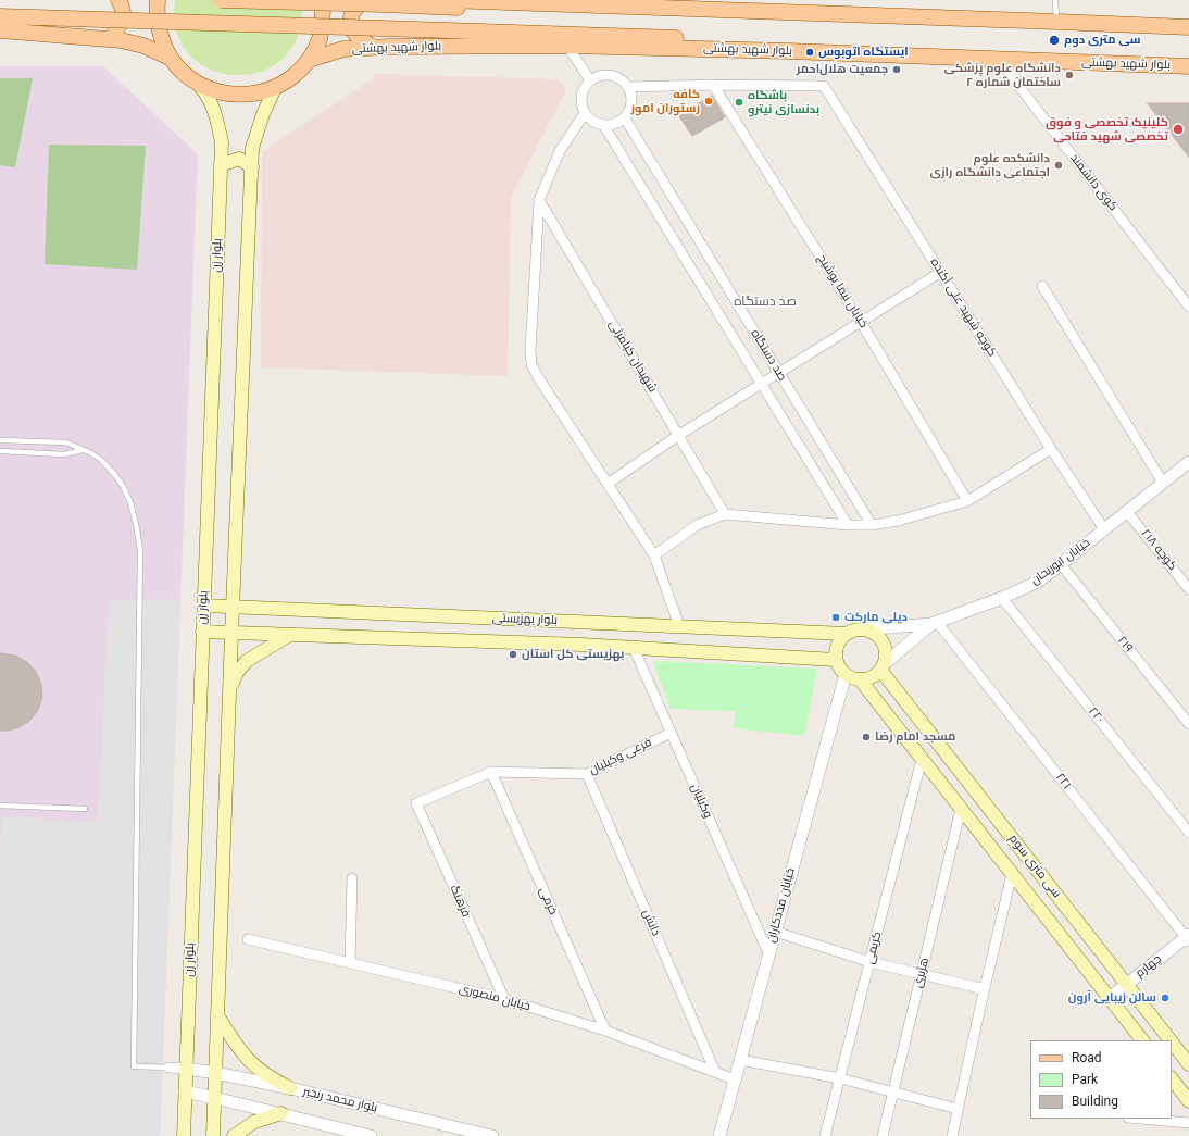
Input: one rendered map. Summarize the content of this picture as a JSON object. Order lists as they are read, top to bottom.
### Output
{
  "streets": {
    "main road": [
      "بلوار شهید بهشتی",
      "بلوار زن",
      "بلوار بهزیستی",
      "سی متری سوم"
    ],
    "street": [
      "کوی دانشمند",
      "خیابان نیما یوشیج",
      "کوچه شهید علی آکنده",
      "صد دستگاه",
      "شهیدان کیامرثی",
      "کوچه ۲۱۸",
      "خیابان ابوریحان",
      "۲۱۹",
      "۲۲۰",
      "فرعی وکیلیان",
      "۲۲۱",
      "وکیلیان",
      "فرهنگ",
      "خرمی",
      "خیابان مددکاران",
      "دانش",
      "کریمی",
      "چهارم",
      "هژبری",
      "خیابان منصوری",
      "بلوار محمد رنجبر"
    ]
  },
  "crossings": [
    ["بلوار شهید بهشتی", "کوی دانشمند"],
    ["بلوار زن", "بلوار بهزیستی"],
    ["بلوار زن", "بلوار محمد رنجبر"],
    ["خیابان نیما یوشیج", "کوچه شهید علی آکنده"],
    ["کوچه شهید علی آکنده", "خیابان ابوریحان"],
    ["کوچه ۲۱۸", "خیابان ابوریحان"],
    ["خیابان ابوریحان", "بلوار بهزیستی"],
    ["خیابان ابوریحان", "۲۱۹"],
    ["خیابان ابوریحان", "۲۲۰"],
    ["خیابان ابوریحان", "۲۲۱"],
    ["خیابان ابوریحان", "سی متری سوم"],
    ["خیابان ابوریحان", "خیابان مددکاران"],
    ["بلوار بهزیستی", "وکیلیان"],
    ["بلوار بهزیستی", "سی متری سوم"],
    ["بلوار بهزیستی", "خیابان مددکاران"],
    ["فرعی وکیلیان", "وکیلیان"],
    ["فرعی وکیلیان", "فرهنگ"],
    ["فرعی وکیلیان", "خرمی"],
    ["فرعی وکیلیان", "دانش"],
    ["۲۲۱", "چهارم"],
    ["وکیلیان", "خیابان مددکاران"],
    ["سی متری سوم", "خیابان مددکاران"],
    ["سی متری سوم", "کریمی"],
    ["سی متری سوم", "چهارم"],
    ["سی متری سوم", "هژبری"],
    ["فرهنگ", "خرمی"],
    ["فرهنگ", "خیابان منصوری"],
    ["خرمی", "خیابان منصوری"],
    ["خیابان مددکاران", "خیابان منصوری"],
    ["دانش", "خیابان منصوری"]
  ],
  "districts": ["صد دستگاه"],
  "places": [
    "سی متری دوم",
    "ایستگاه اتوبوس",
    "جمعیت هلال‌احمر",
    "دانشگاه علوم پزشکی ساختمان شماره ۲",
    "کافه رستوران امور",
    "باشگاه بدنسازی نیترو",
    "کلینیک تخصصی و فوق تخصصی شهید فتاحی",
    "دانشکده علوم اجتماعی دانشگاه رازی",
    "دیلی مارکت",
    "بهزیستی کل استان",
    "مسجد امام رضا",
    "سالن زیبایی آرون"
  ],
  "legend": ["Road", "Park", "Building"]
}
